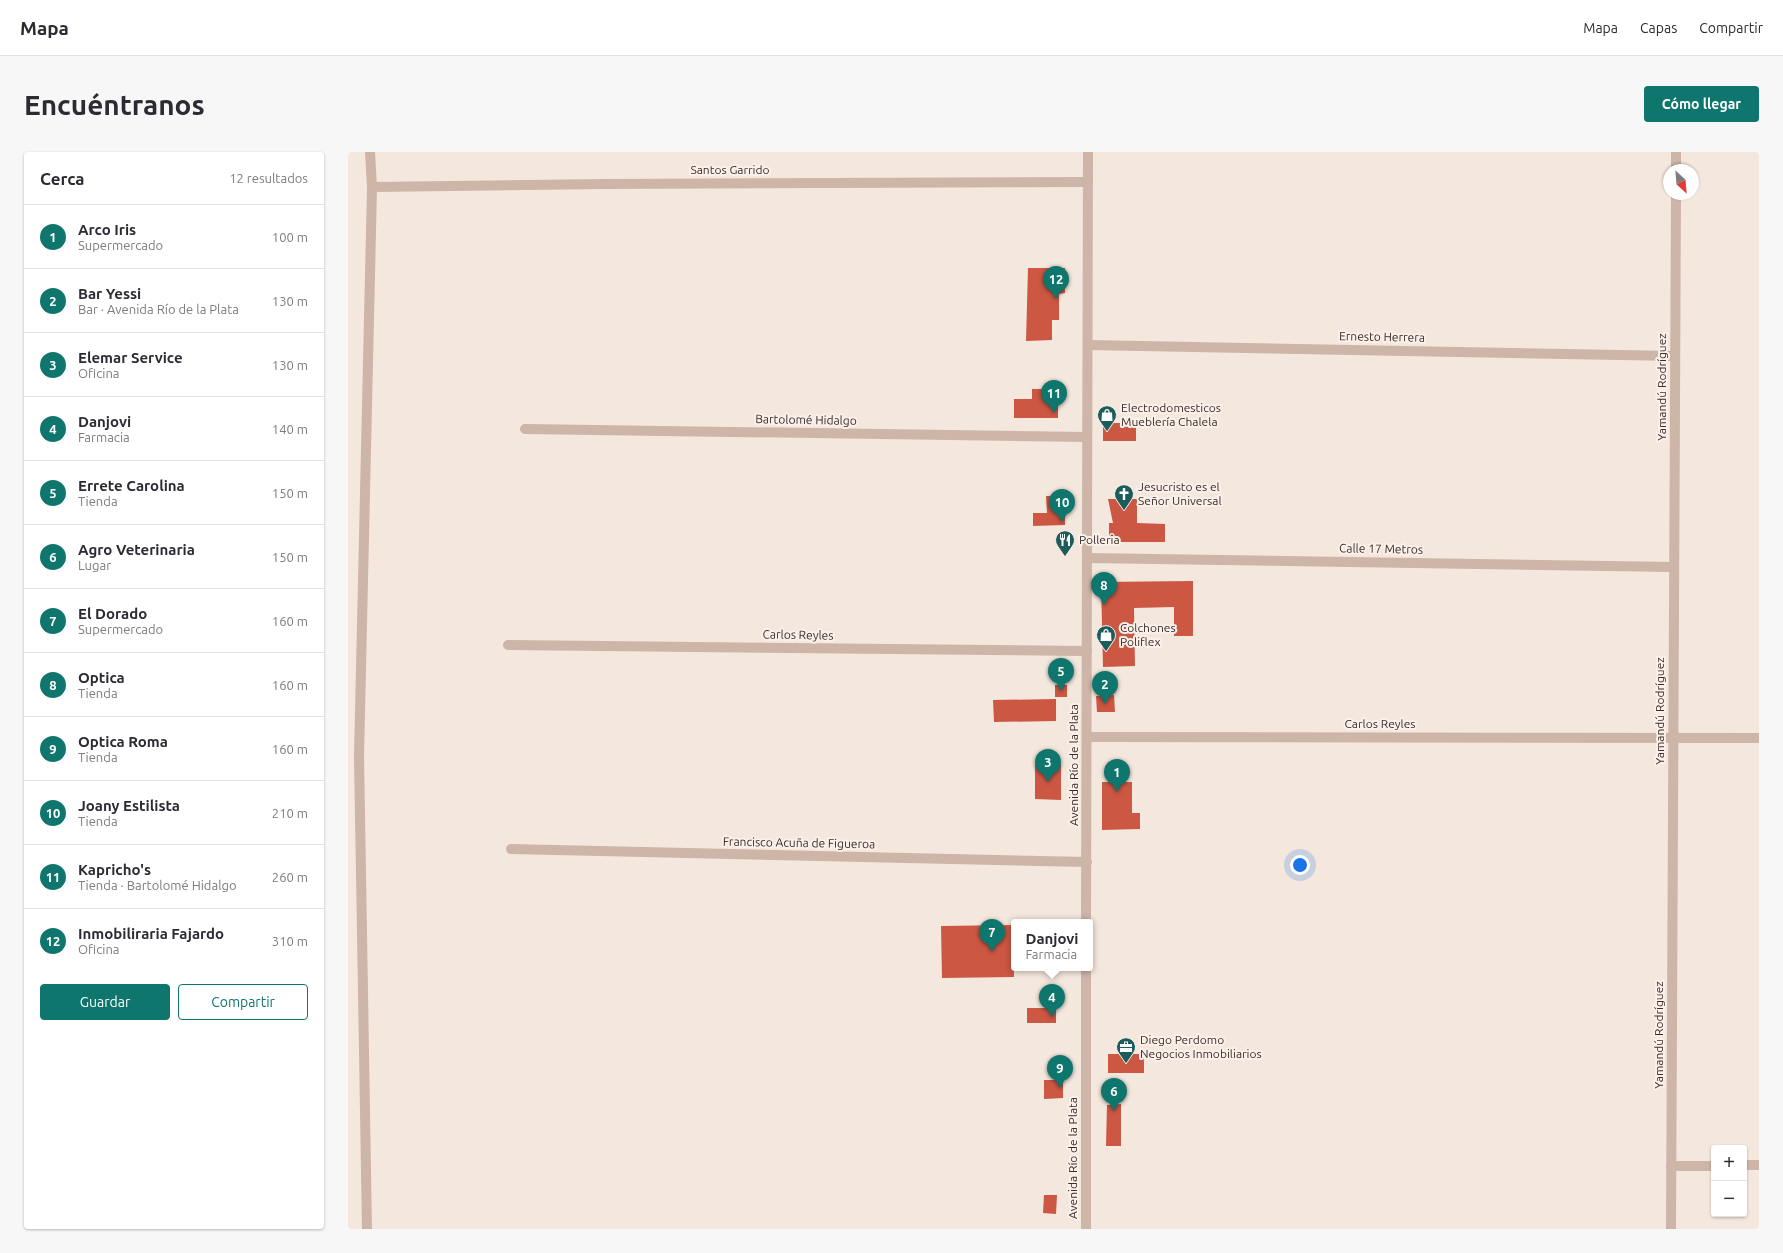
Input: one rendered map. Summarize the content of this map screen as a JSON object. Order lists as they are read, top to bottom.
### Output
{
  "streets": {
    "street": [
      "Santos Garrido",
      "Ernesto Herrera",
      "Yamandú Rodríguez",
      "Bartolomé Hidalgo",
      "Calle 17 Metros",
      "Carlos Reyles",
      "Avenida Río de la Plata",
      "Francisco Acuña de Figueroa"
    ]
  },
  "crossings": [
    ["Santos Garrido", "Avenida Río de la Plata"],
    ["Ernesto Herrera", "Yamandú Rodríguez"],
    ["Ernesto Herrera", "Avenida Río de la Plata"],
    ["Yamandú Rodríguez", "Calle 17 Metros"],
    ["Yamandú Rodríguez", "Carlos Reyles"],
    ["Bartolomé Hidalgo", "Avenida Río de la Plata"],
    ["Calle 17 Metros", "Avenida Río de la Plata"],
    ["Carlos Reyles", "Avenida Río de la Plata"],
    ["Avenida Río de la Plata", "Francisco Acuña de Figueroa"]
  ],
  "places": {
    "shop": ["Electrodomesticos Mueblería Chalela", "Colchones Poliflex"],
    "church": ["Jesucristo es el Señor Universal"],
    "restaurant": ["Polleria"],
    "office": ["Diego Perdomo Negocios Inmobiliarios"]
  },
  "north": "bottom right",
  "page": {
    "header": "Mapa",
    "nav": ["Mapa", "Capas", "Compartir"],
    "buttons": [
      "Cómo llegar",
      ["Guardar", "Compartir"]
    ],
    "title": "Encuéntranos",
    "heading": ["Cerca", "12 resultados"],
    "list": [
      {
        "mark": "1",
        "name": "Arco Iris",
        "note": "Supermercado",
        "value": "100 m"
      },
      {
        "mark": "2",
        "name": "Bar Yessi",
        "note": "Bar · Avenida Río de la Plata",
        "value": "130 m"
      },
      {
        "mark": "3",
        "name": "Elemar Service",
        "note": "Oficina",
        "value": "130 m"
      },
      {
        "mark": "4",
        "name": "Danjovi",
        "note": "Farmacia",
        "value": "140 m"
      },
      {
        "mark": "5",
        "name": "Errete Carolina",
        "note": "Tienda",
        "value": "150 m"
      },
      {
        "mark": "6",
        "name": "Agro Veterinaria",
        "note": "Lugar",
        "value": "150 m"
      },
      {
        "mark": "7",
        "name": "El Dorado",
        "note": "Supermercado",
        "value": "160 m"
      },
      {
        "mark": "8",
        "name": "Optica",
        "note": "Tienda",
        "value": "160 m"
      },
      {
        "mark": "9",
        "name": "Optica Roma",
        "note": "Tienda",
        "value": "160 m"
      },
      {
        "mark": "10",
        "name": "Joany Estilista",
        "note": "Tienda",
        "value": "210 m"
      },
      {
        "mark": "11",
        "name": "Kapricho's",
        "note": "Tienda · Bartolomé Hidalgo",
        "value": "260 m"
      },
      {
        "mark": "12",
        "name": "Inmobiliraria Fajardo",
        "note": "Oficina",
        "value": "310 m"
      }
    ],
    "pins": [
      "12",
      "11",
      "10",
      "8",
      "5",
      "2",
      "3",
      "1",
      "7",
      "4",
      "9",
      "6"
    ],
    "popup": ["Danjovi", "Farmacia"],
    "map_buttons": ["+", "−"]
  }
}
